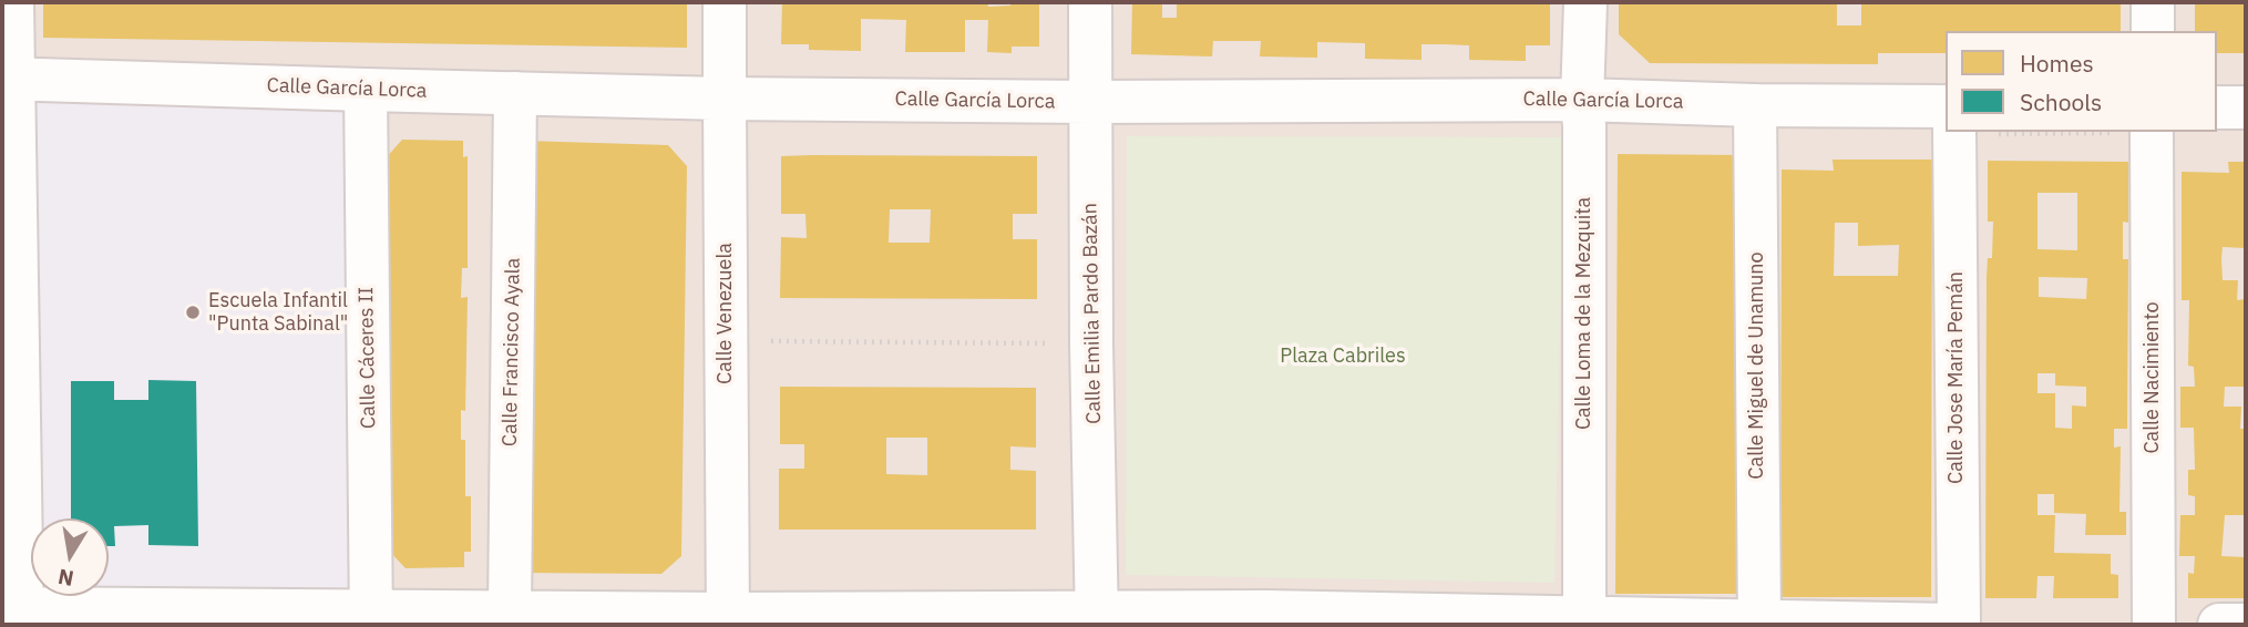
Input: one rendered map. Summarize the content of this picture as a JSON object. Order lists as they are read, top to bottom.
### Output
{
  "streets": {
    "street": [
      "Calle García Lorca",
      "Calle Venezuela",
      "Calle Emilia Pardo Bazán",
      "Calle Loma de la Mezquita",
      "Calle Francisco Ayala",
      "Calle Cáceres II",
      "Calle Miguel de Unamuno",
      "Calle Jose María Pemán",
      "Calle Nacimiento"
    ]
  },
  "crossings": [
    ["Calle García Lorca", "Calle Venezuela"],
    ["Calle García Lorca", "Calle Emilia Pardo Bazán"],
    ["Calle García Lorca", "Calle Loma de la Mezquita"],
    ["Calle García Lorca", "Calle Francisco Ayala"],
    ["Calle García Lorca", "Calle Cáceres II"],
    ["Calle García Lorca", "Calle Miguel de Unamuno"]
  ],
  "parks": ["Plaza Cabriles"],
  "places": ["Escuela Infantil \"Punta Sabinal\""],
  "legend": ["Homes", "Schools"],
  "north": "bottom"
}
